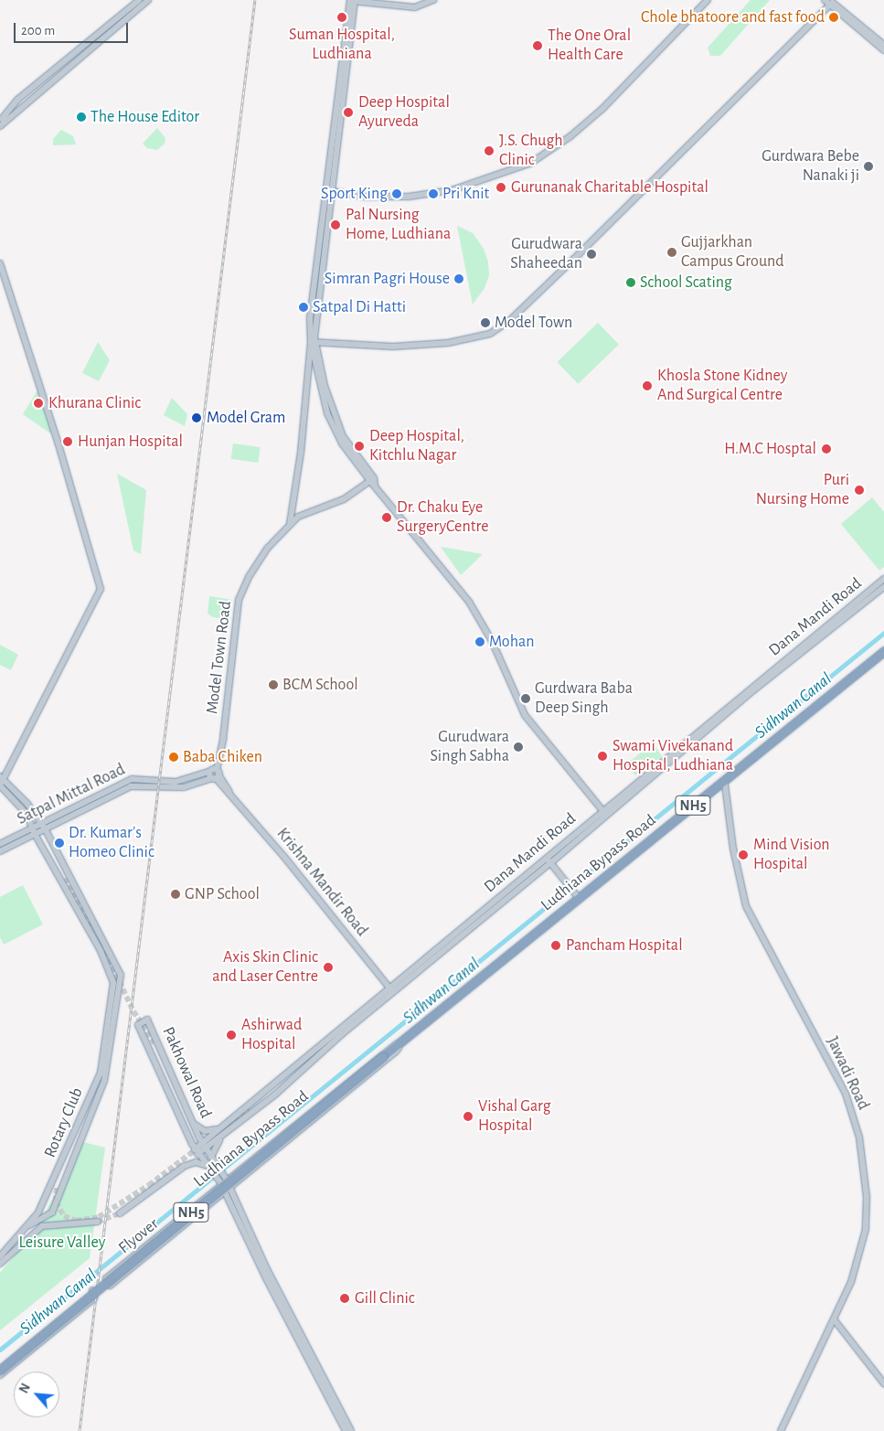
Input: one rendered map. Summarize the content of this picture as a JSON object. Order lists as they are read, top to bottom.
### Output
{
  "streets": {
    "highway": ["NH5", "Ludhiana Bypass Road", "Flyover"],
    "street": [
      "Dana Mandi Road",
      "Model Town Road",
      "Satpal Mittal Road",
      "Krishna Mandir Road",
      "Pakhowal Road",
      "Jawadi Road",
      "Rotary Club"
    ]
  },
  "crossings": [
    ["Dana Mandi Road", "Krishna Mandir Road"],
    ["Dana Mandi Road", "Pakhowal Road"],
    ["Model Town Road", "Satpal Mittal Road"],
    ["Model Town Road", "Krishna Mandir Road"],
    ["Satpal Mittal Road", "Krishna Mandir Road"],
    ["Satpal Mittal Road", "Rotary Club"],
    ["Ludhiana Bypass Road", "Pakhowal Road"],
    ["Ludhiana Bypass Road", "Jawadi Road"],
    ["Ludhiana Bypass Road", "Flyover"]
  ],
  "water": ["Sidhwan Canal"],
  "parks": ["Leisure Valley"],
  "places": [
    "Suman Hospital, Ludhiana",
    "Chole bhatoore and fast food",
    "The One Oral Health Care",
    "Deep Hospital Ayurveda",
    "The House Editor",
    "J.S. Chugh Clinic",
    "Gurdwara Bebe Nanaki ji",
    "Gurunanak Charitable Hospital",
    "Sport King",
    "Pri Knit",
    "Pal Nursing Home, Ludhiana",
    "Gujjarkhan Campus Ground",
    "Gurudwara Shaheedan",
    "Simran Pagri House",
    "School Scating",
    "Satpal Di Hatti",
    "Model Town",
    "Khosla Stone Kidney And Surgical Centre",
    "Khurana Clinic",
    "Model Gram",
    "Hunjan Hospital",
    "Deep Hospital, Kitchlu Nagar",
    "H.M.C Hosptal",
    "Puri Nursing Home",
    "Dr. Chaku Eye SurgeryCentre",
    "Mohan",
    "BCM School",
    "Gurdwara Baba Deep Singh",
    "Gurudwara Singh Sabha",
    "Swami Vivekanand Hospital, Ludhiana",
    "Baba Chiken",
    "Dr. Kumar's Homeo Clinic",
    "Mind Vision Hospital",
    "GNP School",
    "Pancham Hospital",
    "Axis Skin Clinic and Laser Centre",
    "Ashirwad Hospital",
    "Vishal Garg Hospital",
    "Gill Clinic"
  ],
  "scale_bar": "200 m",
  "north": "top left"
}
